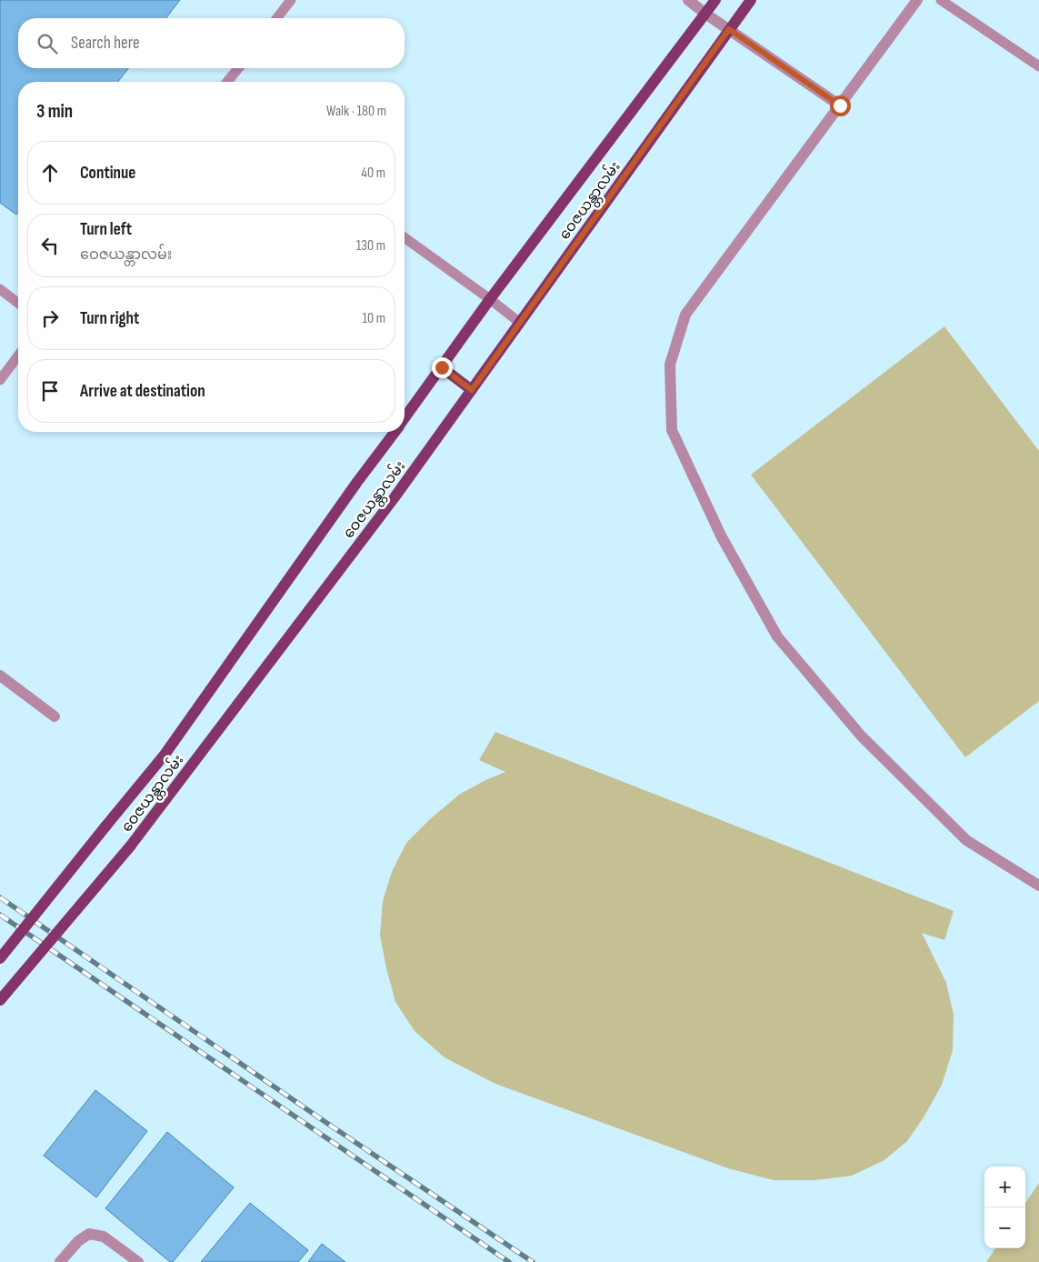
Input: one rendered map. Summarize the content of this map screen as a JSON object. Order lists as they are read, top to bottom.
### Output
{
  "streets": {
    "main road": ["ဝေဇယန္တာလမ်း"]
  },
  "page": {
    "search": "Search here",
    "heading": ["3 min", "Walk · 180 m"],
    "list": [
      ["Continue", "40 m"],
      ["Turn left", "ဝေဇယန္တာလမ်း", "130 m"],
      ["Turn right", "10 m"],
      "Arrive at destination"
    ],
    "map_buttons": ["+", "−"]
  }
}
